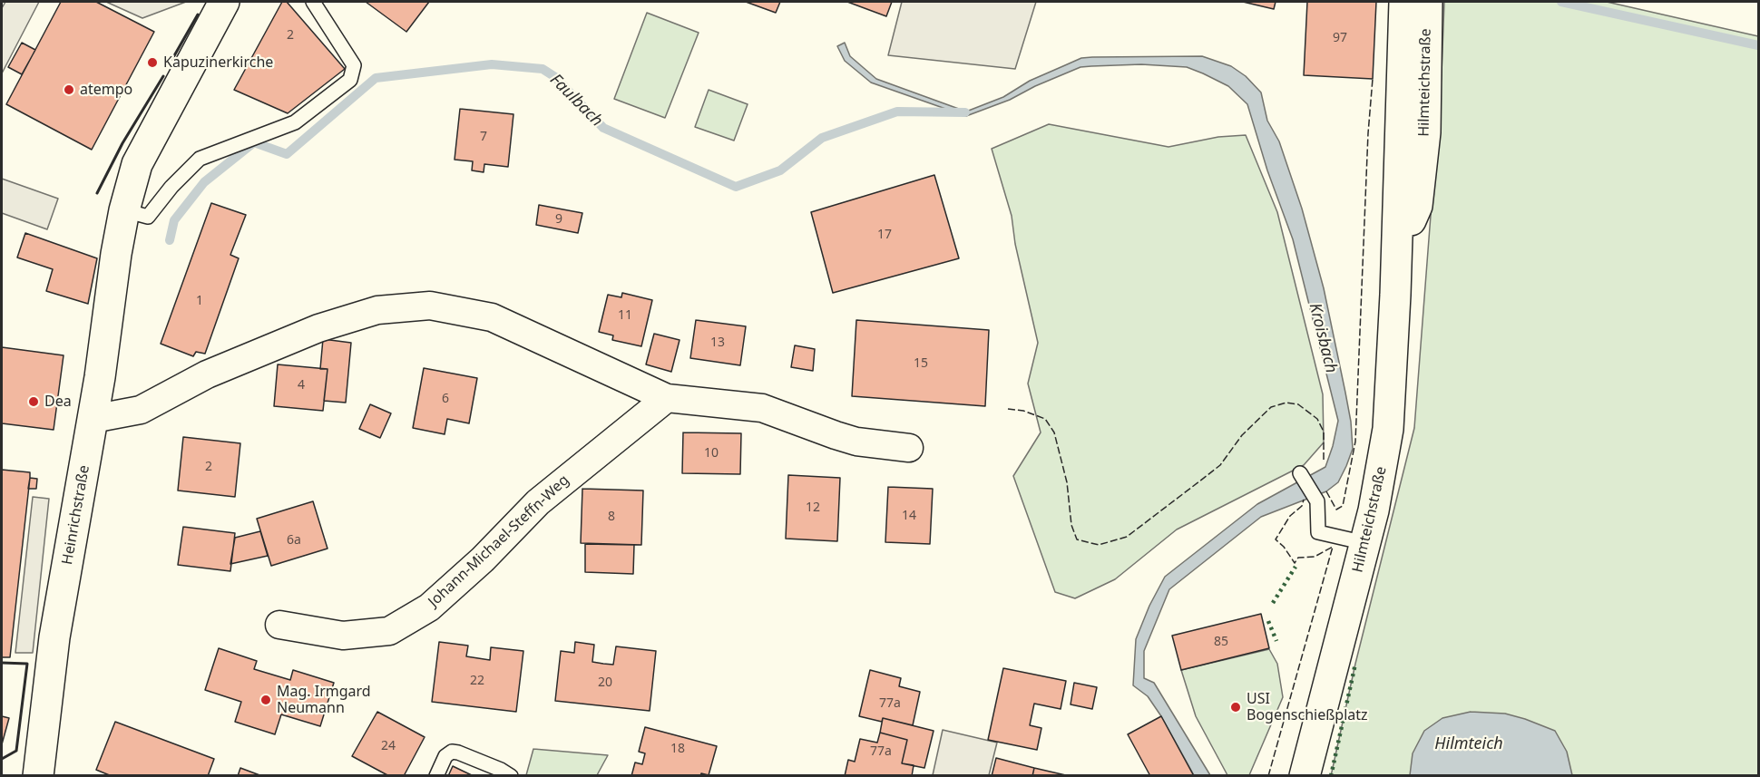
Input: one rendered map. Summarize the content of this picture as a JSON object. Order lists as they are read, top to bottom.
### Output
{
  "streets": {
    "main road": ["Hilmteichstraße", "Heinrichstraße"],
    "street": ["Johann-Michael-Steffn-Weg"]
  },
  "water": ["Faulbach", "Kroisbach", "Hilmteich"],
  "places": [
    "Kapuzinerkirche",
    "atempo",
    "Dea",
    "Mag. Irmgard Neumann",
    "USI Bogenschießplatz"
  ],
  "house_numbers": [
    "2",
    "97",
    "7",
    "9",
    "17",
    "1",
    "11",
    "13",
    "15",
    "4",
    "6",
    "10",
    "2",
    "12",
    "14",
    "8",
    "6a",
    "85",
    "22",
    "20",
    "77a",
    "24",
    "18",
    "77a"
  ]
}
